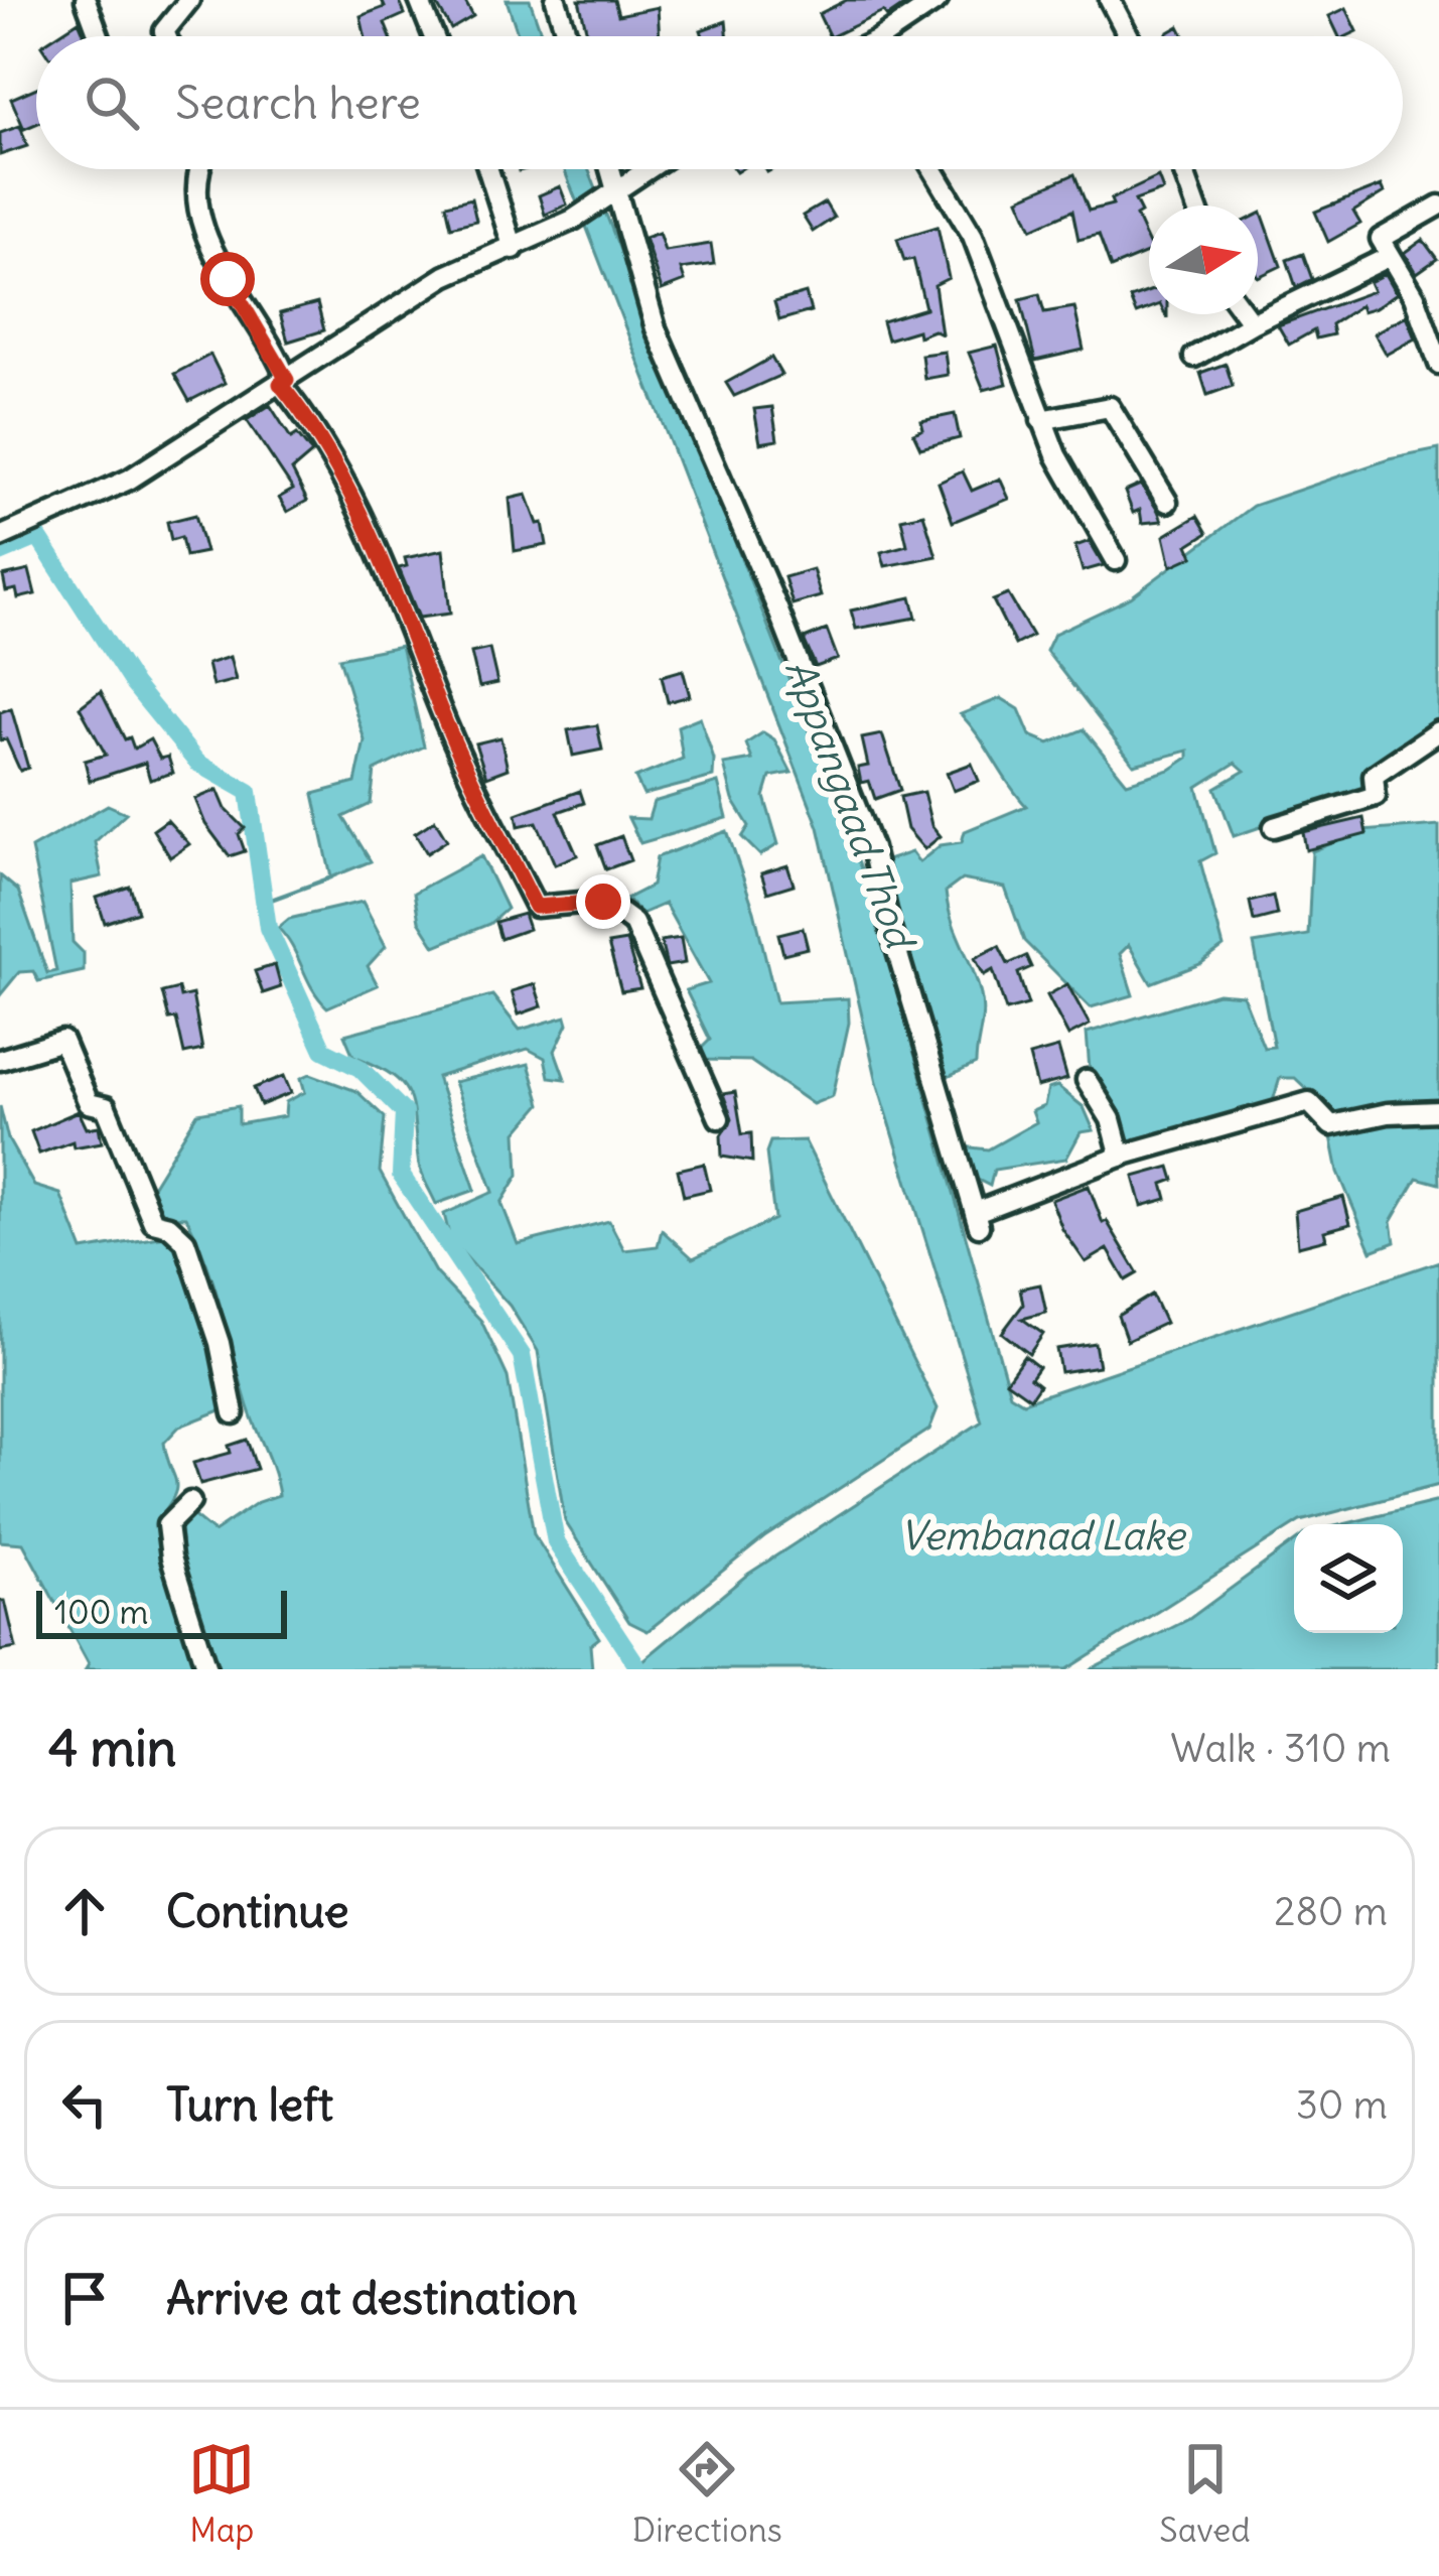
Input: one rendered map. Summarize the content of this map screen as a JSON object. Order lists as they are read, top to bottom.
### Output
{
  "water": ["Appangaad Thod", "Vembanad Lake"],
  "scale_bar": "100 m",
  "north": "right",
  "page": {
    "search": "Search here",
    "scale": "100 m",
    "heading": ["4 min", "Walk · 310 m"],
    "list": [
      ["Continue", "280 m"],
      ["Turn left", "30 m"],
      "Arrive at destination"
    ],
    "nav": ["Map", "Directions", "Saved"]
  }
}
